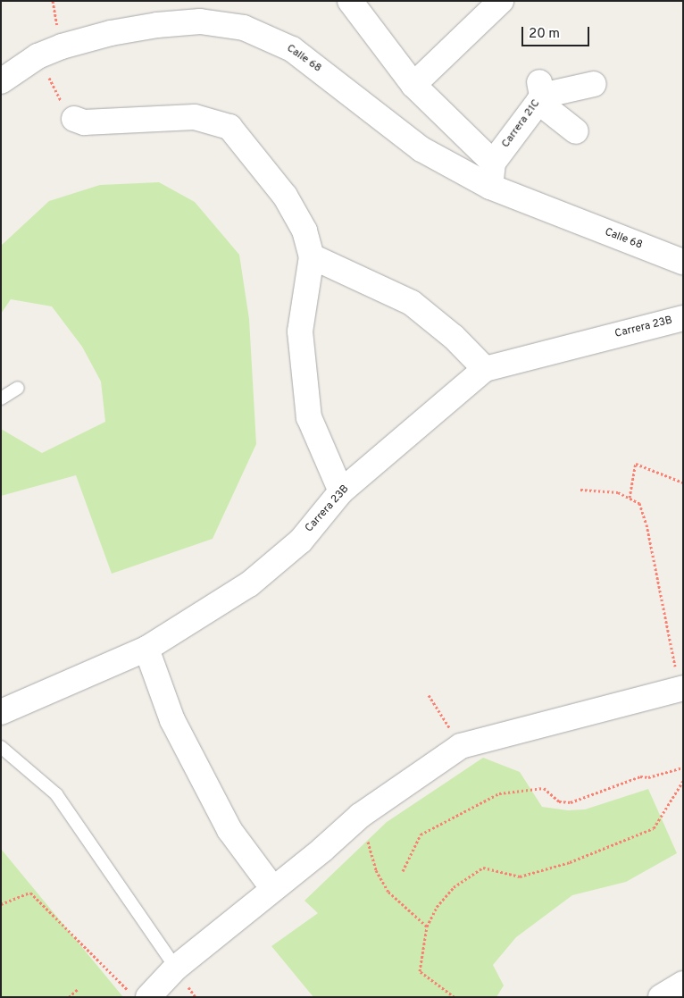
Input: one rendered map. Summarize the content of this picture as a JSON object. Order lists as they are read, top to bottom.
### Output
{
  "streets": {
    "street": ["Calle 68", "Carrera 21C", "Carrera 23B"]
  },
  "crossings": [
    ["Calle 68", "Carrera 21C"]
  ],
  "scale_bar": "20 m"
}
